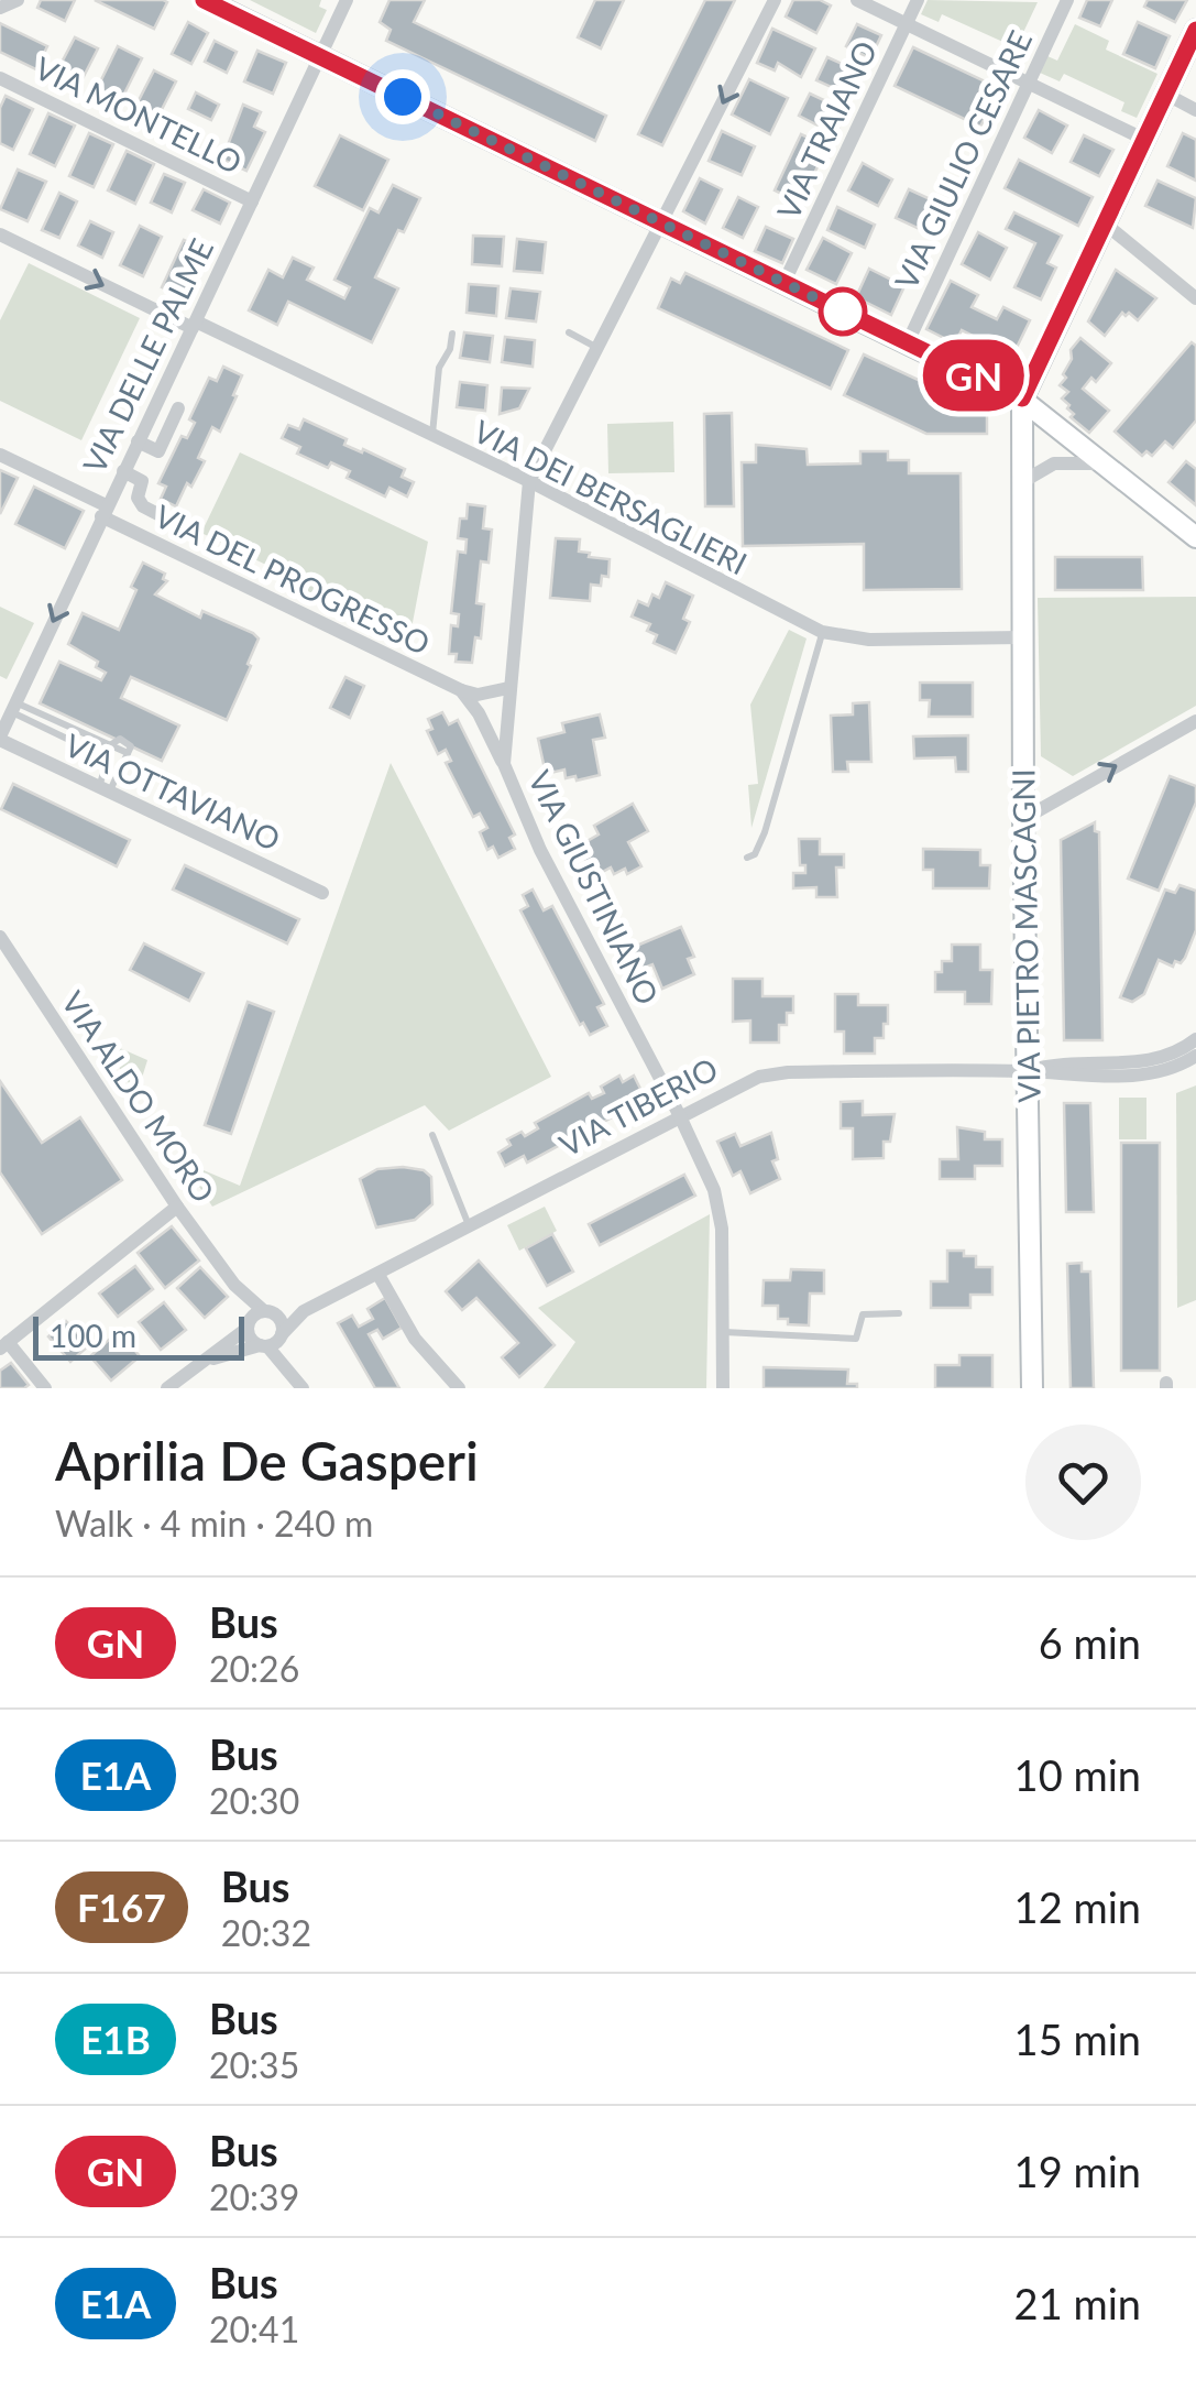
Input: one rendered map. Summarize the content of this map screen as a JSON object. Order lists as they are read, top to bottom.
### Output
{
  "streets": {
    "street": [
      "VIA MONTELLO",
      "VIA TRAIANO",
      "VIA GIULIO CESARE",
      "VIA DELLE PALME",
      "VIA DEI BERSAGLIERI",
      "VIA DEL PROGRESSO",
      "VIA OTTAVIANO",
      "VIA GIUSTINIANO",
      "VIA PIETRO MASCAGNI",
      "VIA ALDO MORO",
      "VIA TIBERIO"
    ]
  },
  "crossings": [
    ["VIA MONTELLO", "VIA DELLE PALME"],
    ["VIA DELLE PALME", "VIA DEI BERSAGLIERI"],
    ["VIA DELLE PALME", "VIA DEL PROGRESSO"],
    ["VIA DELLE PALME", "VIA OTTAVIANO"],
    ["VIA DEI BERSAGLIERI", "VIA GIUSTINIANO"],
    ["VIA DEI BERSAGLIERI", "VIA PIETRO MASCAGNI"],
    ["VIA DEL PROGRESSO", "VIA GIUSTINIANO"],
    ["VIA GIUSTINIANO", "VIA TIBERIO"],
    ["VIA PIETRO MASCAGNI", "VIA TIBERIO"],
    ["VIA ALDO MORO", "VIA TIBERIO"]
  ],
  "lines": ["bus line GN"],
  "scale_bar": "100 m",
  "page": {
    "on_map": "GN",
    "scale": "100 m",
    "heading": ["Aprilia De Gasperi", "Walk · 4 min · 240 m"],
    "list": [
      {
        "mark": "GN",
        "name": "Bus",
        "note": "20:26",
        "value": "6 min"
      },
      {
        "mark": "E1A",
        "name": "Bus",
        "note": "20:30",
        "value": "10 min"
      },
      {
        "mark": "F167",
        "name": "Bus",
        "note": "20:32",
        "value": "12 min"
      },
      {
        "mark": "E1B",
        "name": "Bus",
        "note": "20:35",
        "value": "15 min"
      },
      {
        "mark": "GN",
        "name": "Bus",
        "note": "20:39",
        "value": "19 min"
      },
      {
        "mark": "E1A",
        "name": "Bus",
        "note": "20:41",
        "value": "21 min"
      }
    ]
  }
}
